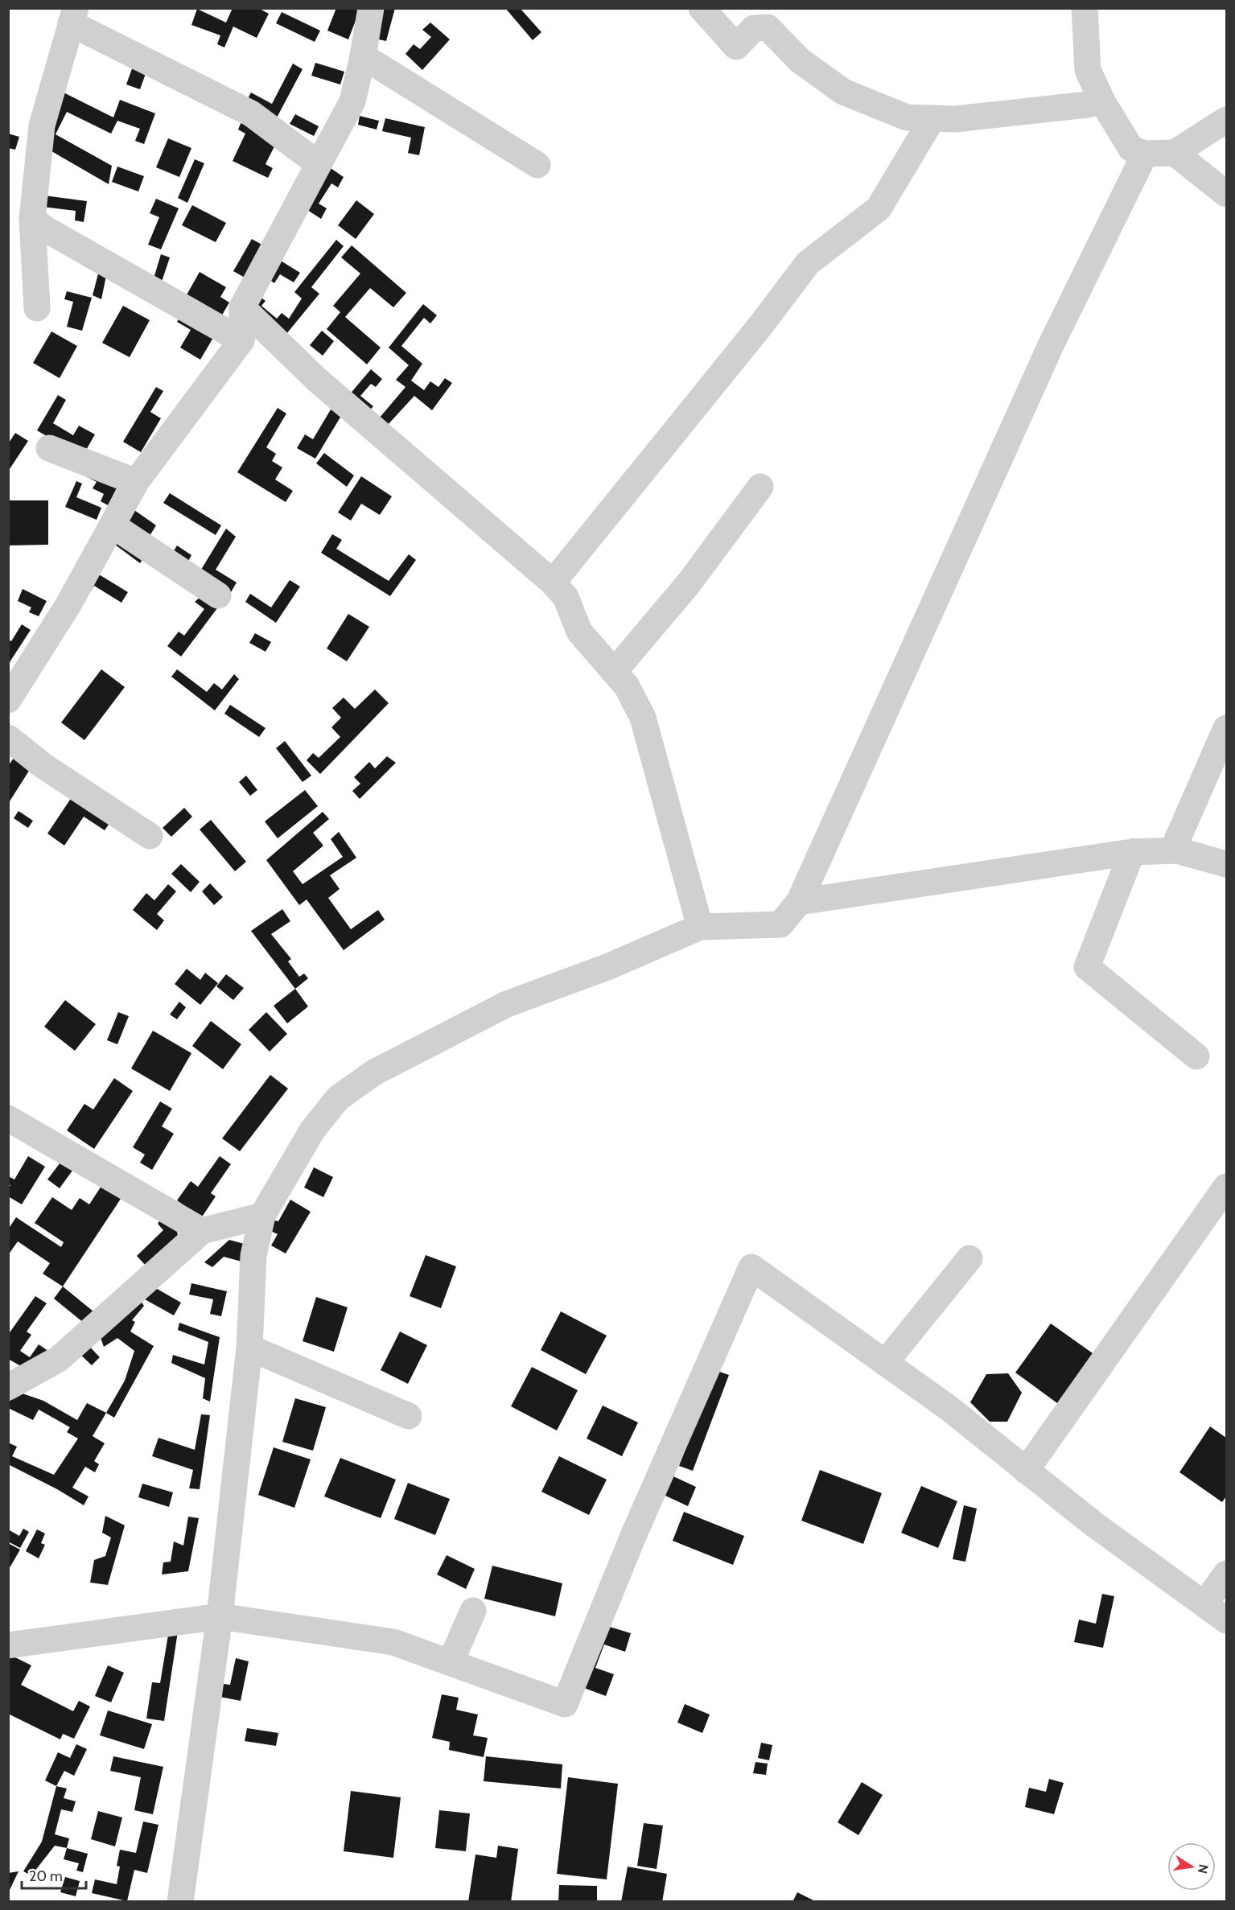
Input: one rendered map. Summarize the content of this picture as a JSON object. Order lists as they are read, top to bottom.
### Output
{
  "scale_bar": "20 m",
  "north": "right"
}
